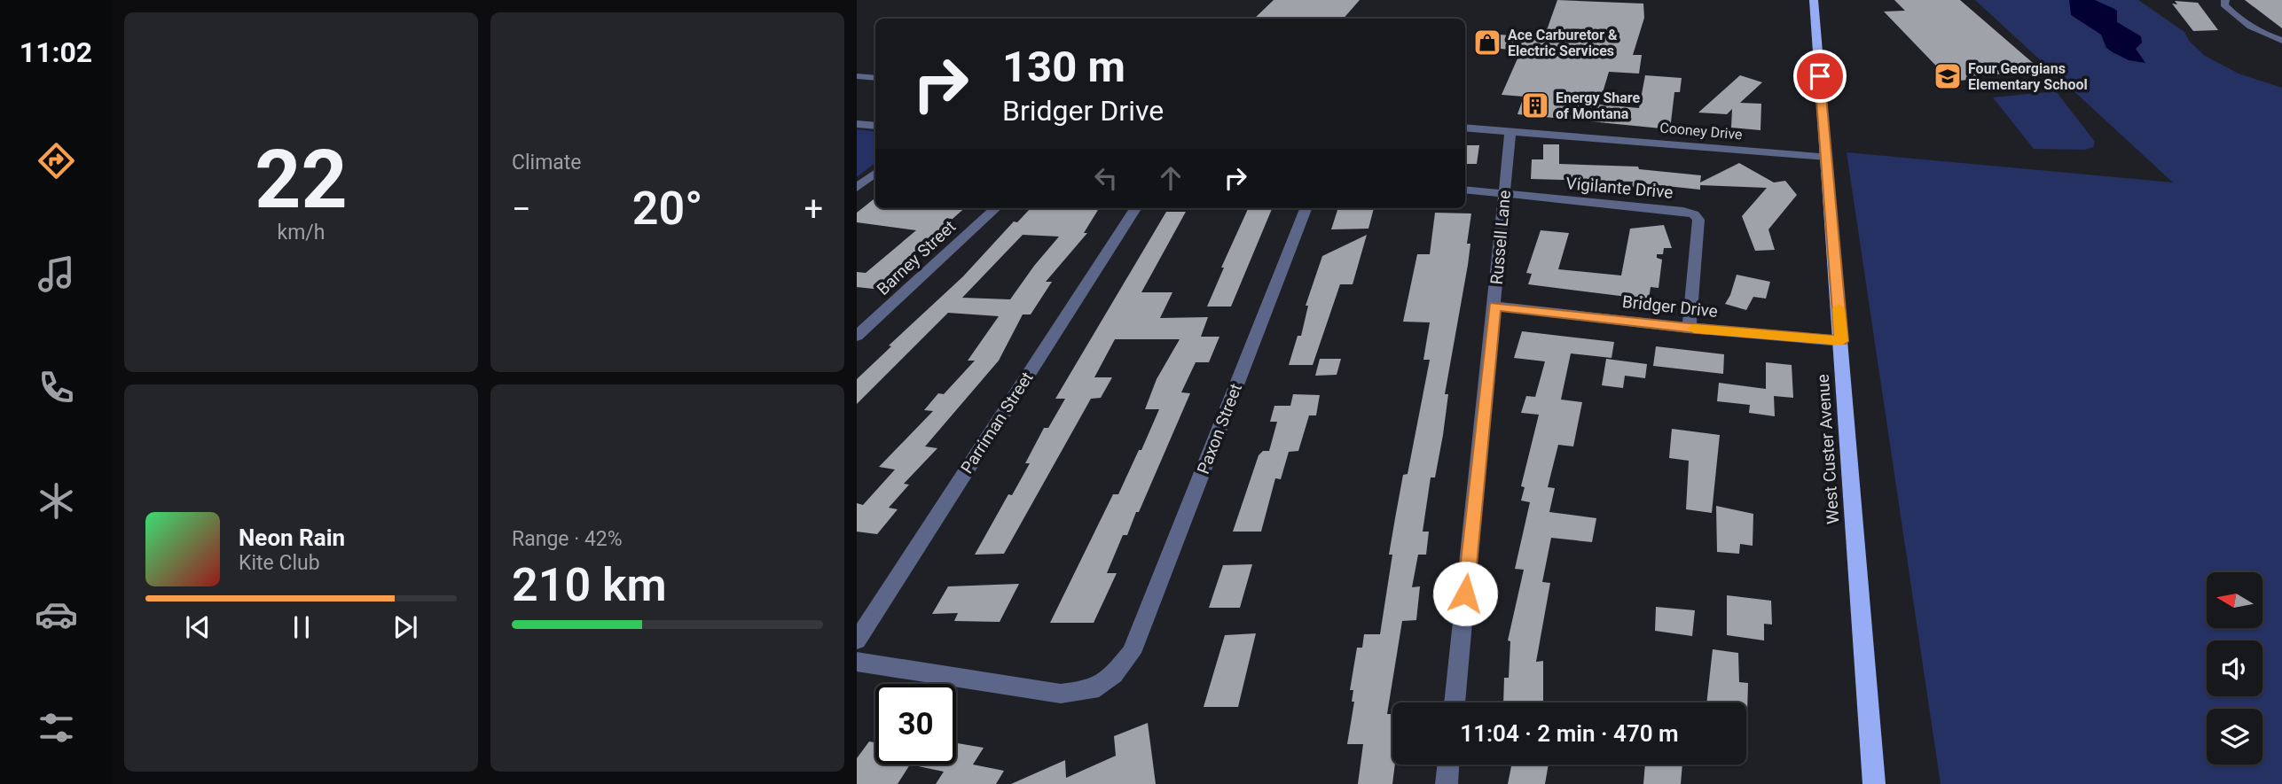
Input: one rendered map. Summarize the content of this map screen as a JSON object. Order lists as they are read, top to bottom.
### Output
{
  "streets": {
    "main road": ["West Custer Avenue"],
    "street": [
      "Cooney Drive",
      "Vigilante Drive",
      "Russell Lane",
      "Barney Street",
      "Bridger Drive",
      "Parriman Street",
      "Paxon Street"
    ]
  },
  "crossings": [
    ["Cooney Drive", "Russell Lane"],
    ["Cooney Drive", "West Custer Avenue"],
    ["Vigilante Drive", "Russell Lane"],
    ["Vigilante Drive", "Bridger Drive"],
    ["Russell Lane", "Bridger Drive"],
    ["Bridger Drive", "West Custer Avenue"]
  ],
  "places": {
    "shop": ["Ace Carburetor & Electric Services"],
    "school or university": ["Four Georgians Elementary School"],
    "building": ["Energy Share of Montana"]
  },
  "north": "left",
  "page": {
    "tabs": "11:02",
    "tile": [
      ["22", "km/h"],
      "Climate",
      ["Range · 42%", "210 km"]
    ],
    "turn": ["130 m", "Bridger Drive"],
    "heat": ["−", "20°", "+"],
    "song": ["Neon Rain", "Kite Club"],
    "limit": "30",
    "trip": "11:04 · 2 min · 470 m"
  }
}
